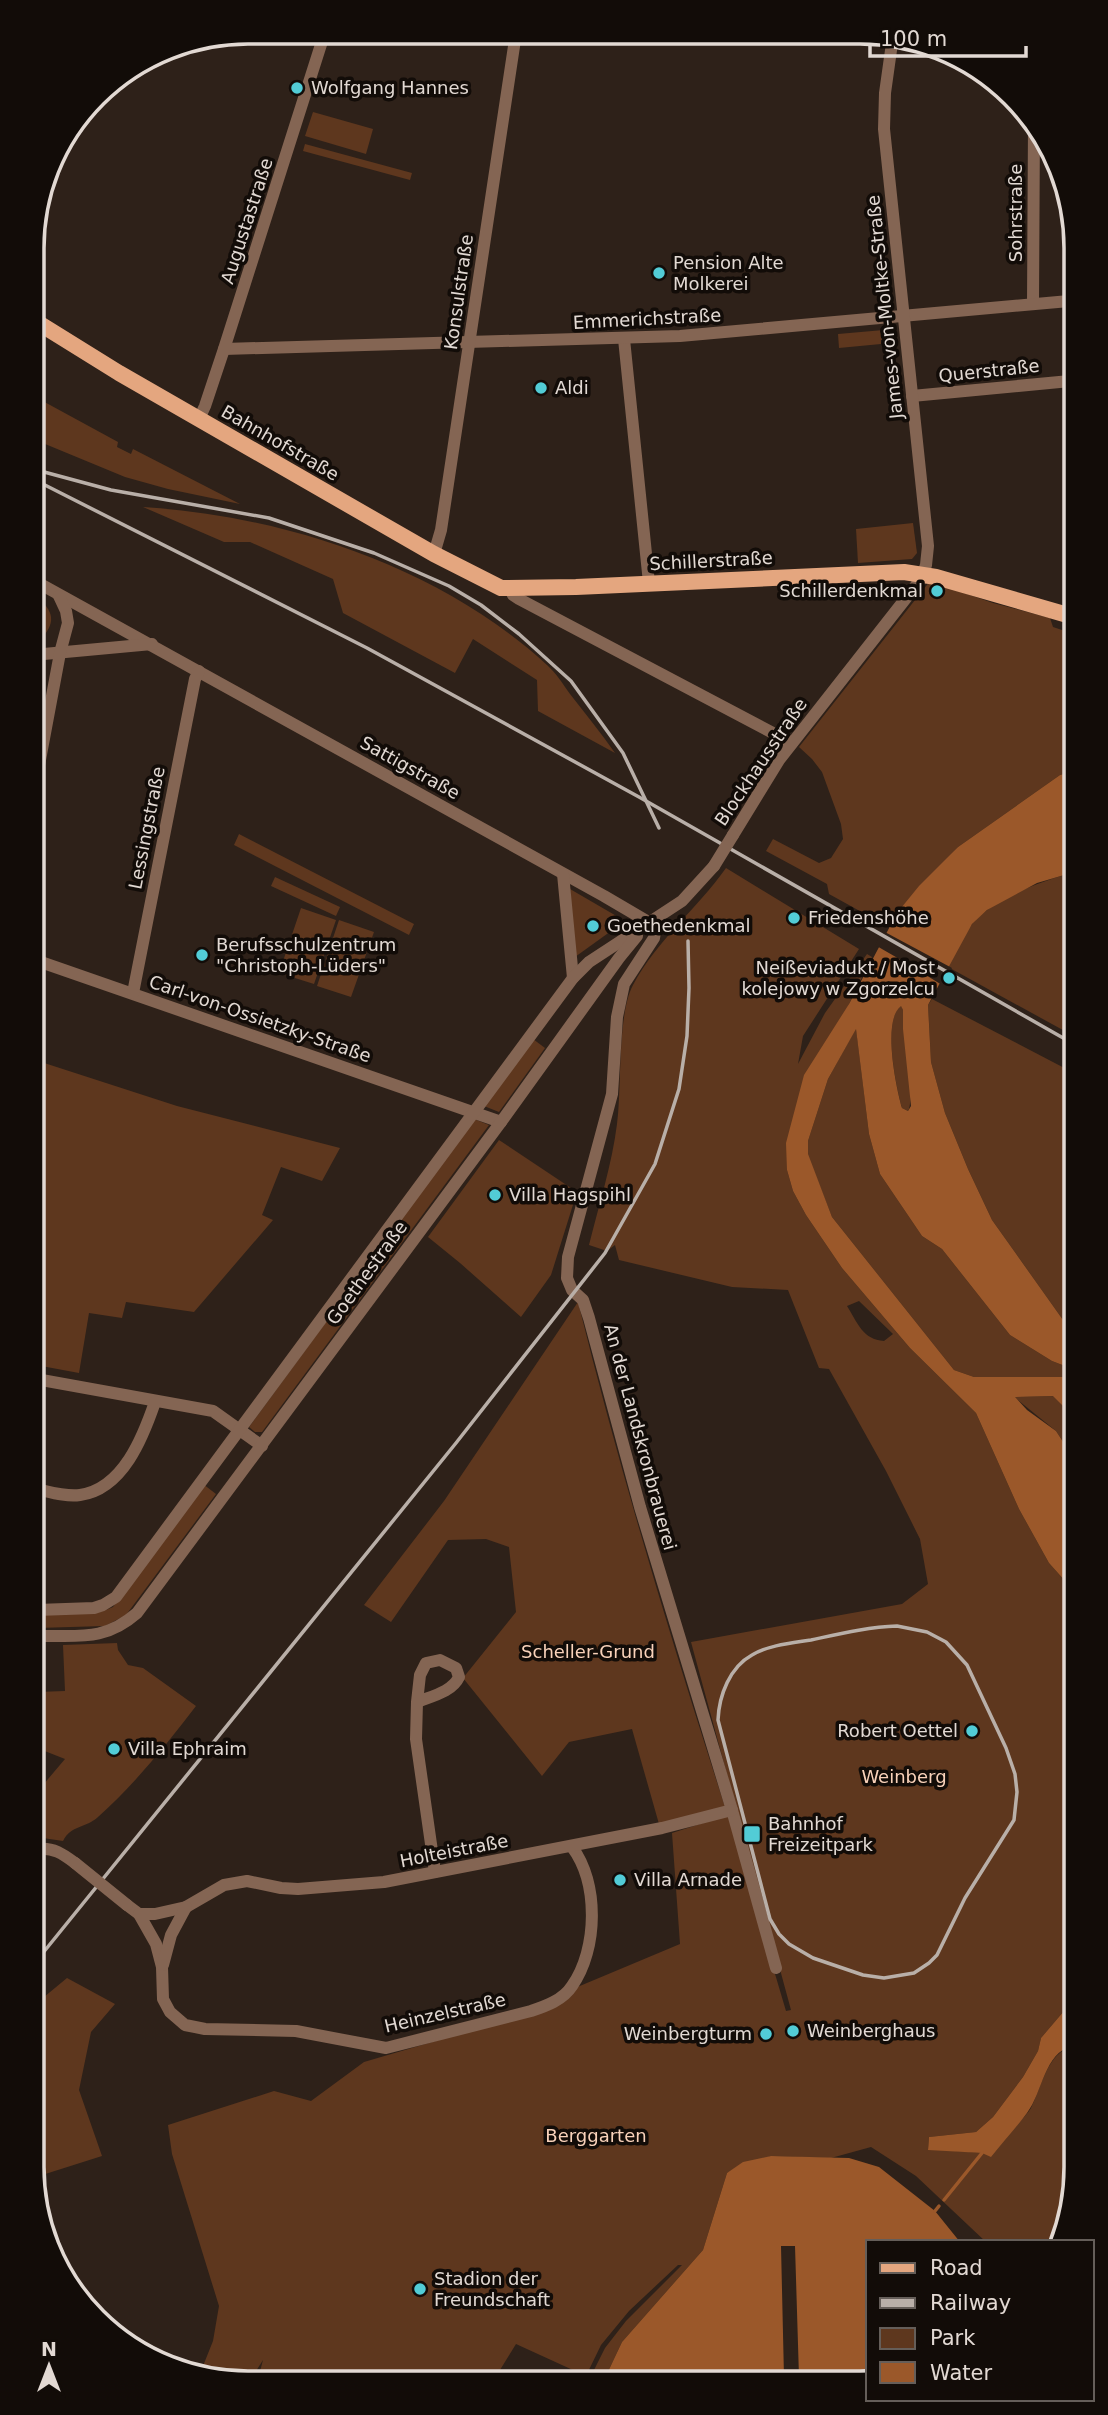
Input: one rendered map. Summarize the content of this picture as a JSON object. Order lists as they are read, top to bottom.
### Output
{
  "streets": {
    "main road": ["Bahnhofstraße", "Schillerstraße"],
    "street": [
      "Sohrstraße",
      "Augustastraße",
      "Konsulstraße",
      "James-von-Moltke-Straße",
      "Emmerichstraße",
      "Querstraße",
      "Blockhausstraße",
      "Sattigstraße",
      "Lessingstraße",
      "Carl-von-Ossietzky-Straße",
      "Goethestraße",
      "An der Landskronbrauerei",
      "Holteistraße",
      "Heinzelstraße"
    ]
  },
  "crossings": [
    ["Sohrstraße", "Emmerichstraße"],
    ["Augustastraße", "Emmerichstraße"],
    ["Augustastraße", "Bahnhofstraße"],
    ["Konsulstraße", "Emmerichstraße"],
    ["Konsulstraße", "Bahnhofstraße"],
    ["James-von-Moltke-Straße", "Emmerichstraße"],
    ["James-von-Moltke-Straße", "Querstraße"],
    ["James-von-Moltke-Straße", "Schillerstraße"],
    ["James-von-Moltke-Straße", "Blockhausstraße"],
    ["Bahnhofstraße", "Schillerstraße"],
    ["Bahnhofstraße", "Blockhausstraße"],
    ["Schillerstraße", "Blockhausstraße"],
    ["Blockhausstraße", "Sattigstraße"],
    ["Blockhausstraße", "Goethestraße"],
    ["Blockhausstraße", "An der Landskronbrauerei"],
    ["Sattigstraße", "Lessingstraße"],
    ["Sattigstraße", "Goethestraße"],
    ["Sattigstraße", "An der Landskronbrauerei"],
    ["Lessingstraße", "Carl-von-Ossietzky-Straße"],
    ["Carl-von-Ossietzky-Straße", "Goethestraße"],
    ["Goethestraße", "An der Landskronbrauerei"],
    ["An der Landskronbrauerei", "Holteistraße"],
    ["Holteistraße", "Heinzelstraße"]
  ],
  "parks": ["Scheller-Grund", "Weinberg", "Berggarten"],
  "places": {
    "other": [
      "Wolfgang Hannes",
      "Pension Alte Molkerei",
      "Aldi",
      "Schillerdenkmal",
      "Friedenshöhe",
      "Goethedenkmal",
      "Berufsschulzentrum \"Christoph-Lüders\"",
      "Neißeviadukt / Most kolejowy w Zgorzelcu",
      "Villa Hagspihl",
      "Robert Oettel",
      "Villa Ephraim",
      "Villa Arnade",
      "Weinberghaus",
      "Weinbergturm",
      "Stadion der Freundschaft"
    ],
    "transit": ["Bahnhof Freizeitpark"]
  },
  "legend": [
    "Road",
    "Railway",
    "Park",
    "Water"
  ],
  "scale_bar": "100 m",
  "north": "top"
}
